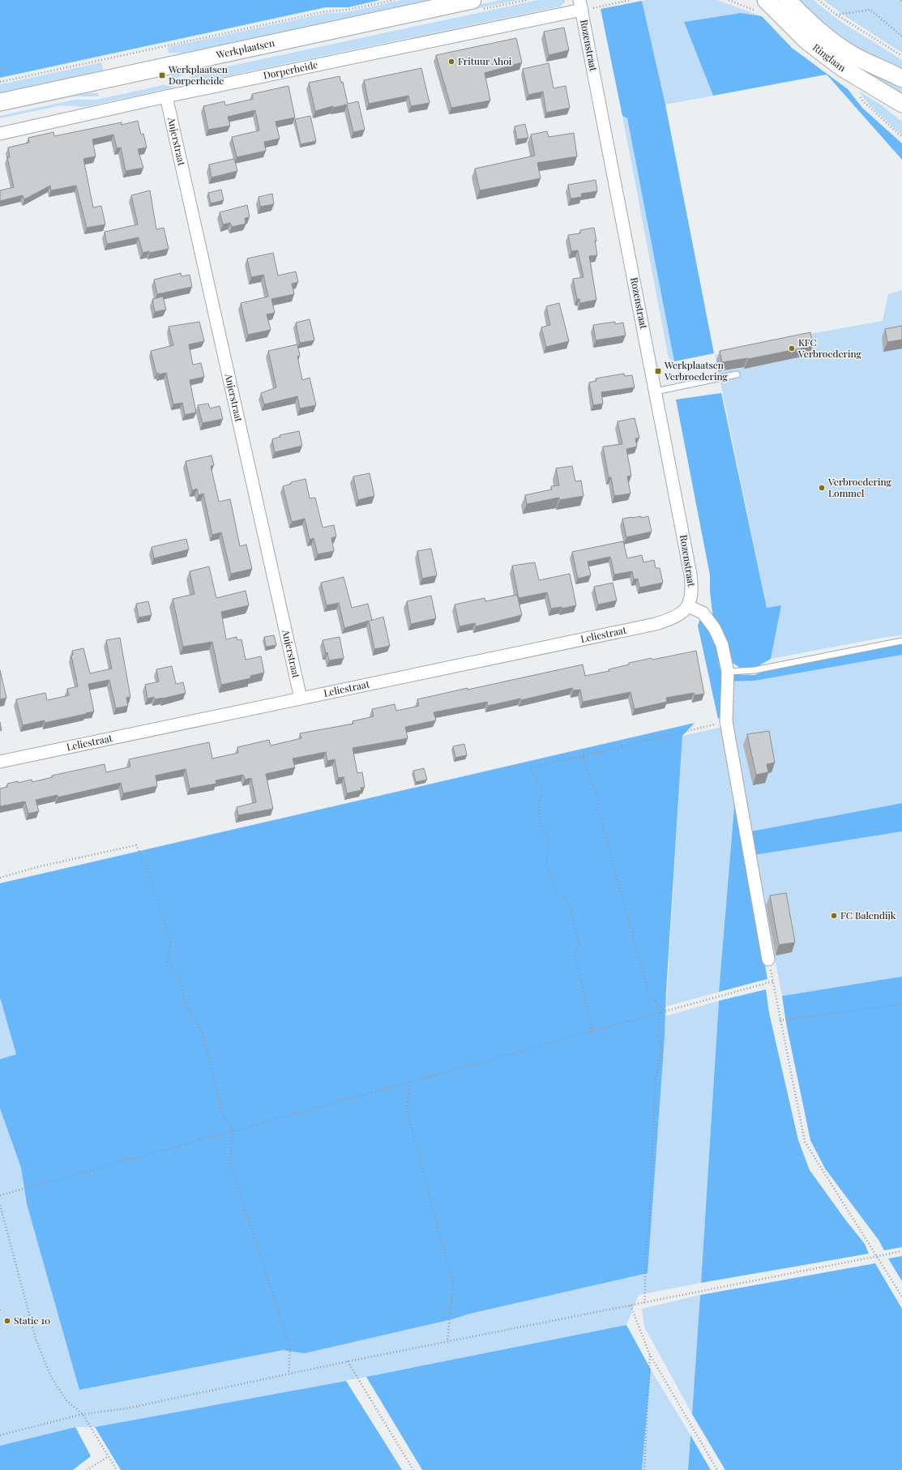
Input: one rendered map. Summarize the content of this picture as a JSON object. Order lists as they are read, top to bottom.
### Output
{
  "streets": {
    "main road": ["Werkplaatsen", "Ringlaan"],
    "street": [
      "Rozenstraat",
      "Dorperheide",
      "Anjerstraat",
      "Leliestraat"
    ]
  },
  "crossings": [
    ["Rozenstraat", "Dorperheide"],
    ["Rozenstraat", "Leliestraat"],
    ["Dorperheide", "Anjerstraat"],
    ["Anjerstraat", "Leliestraat"]
  ],
  "places": {
    "other": [
      "Frituur Ahoi",
      "KFC Verbroedering",
      "Verbroedering Lommel",
      "FC Balendijk",
      "Statie 10"
    ],
    "transit": ["Werkplaatsen Dorperheide", "Werkplaatsen Verbroedering"]
  }
}
